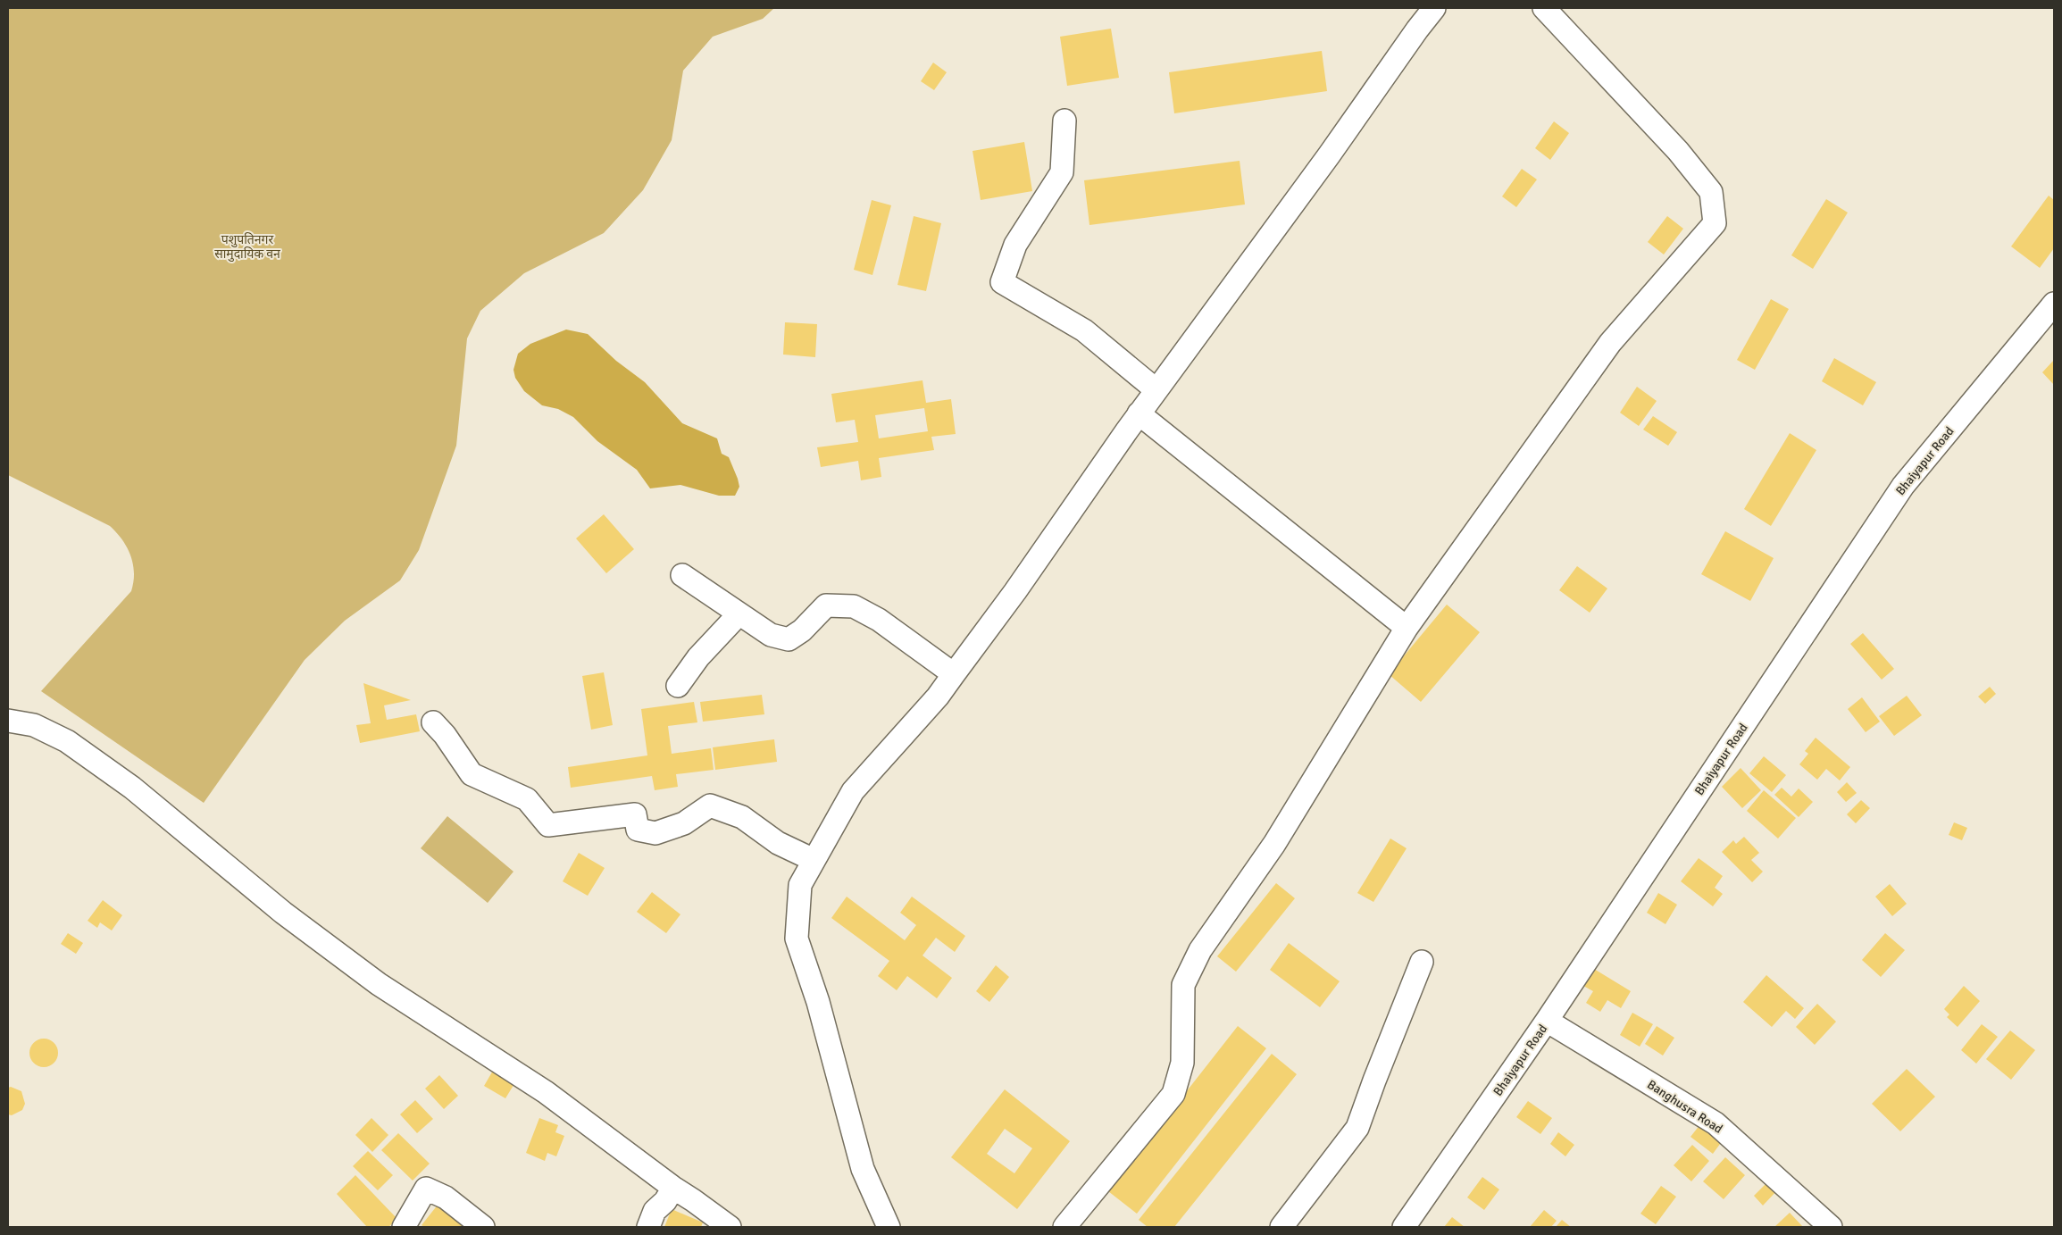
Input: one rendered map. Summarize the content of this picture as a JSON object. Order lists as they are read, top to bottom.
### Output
{
  "streets": {
    "street": ["Bhaiyapur Road", "Banghusra Road"]
  },
  "crossings": [
    ["Bhaiyapur Road", "Banghusra Road"]
  ],
  "parks": ["पशुपतिनगर सामुदायिक वन"]
}
